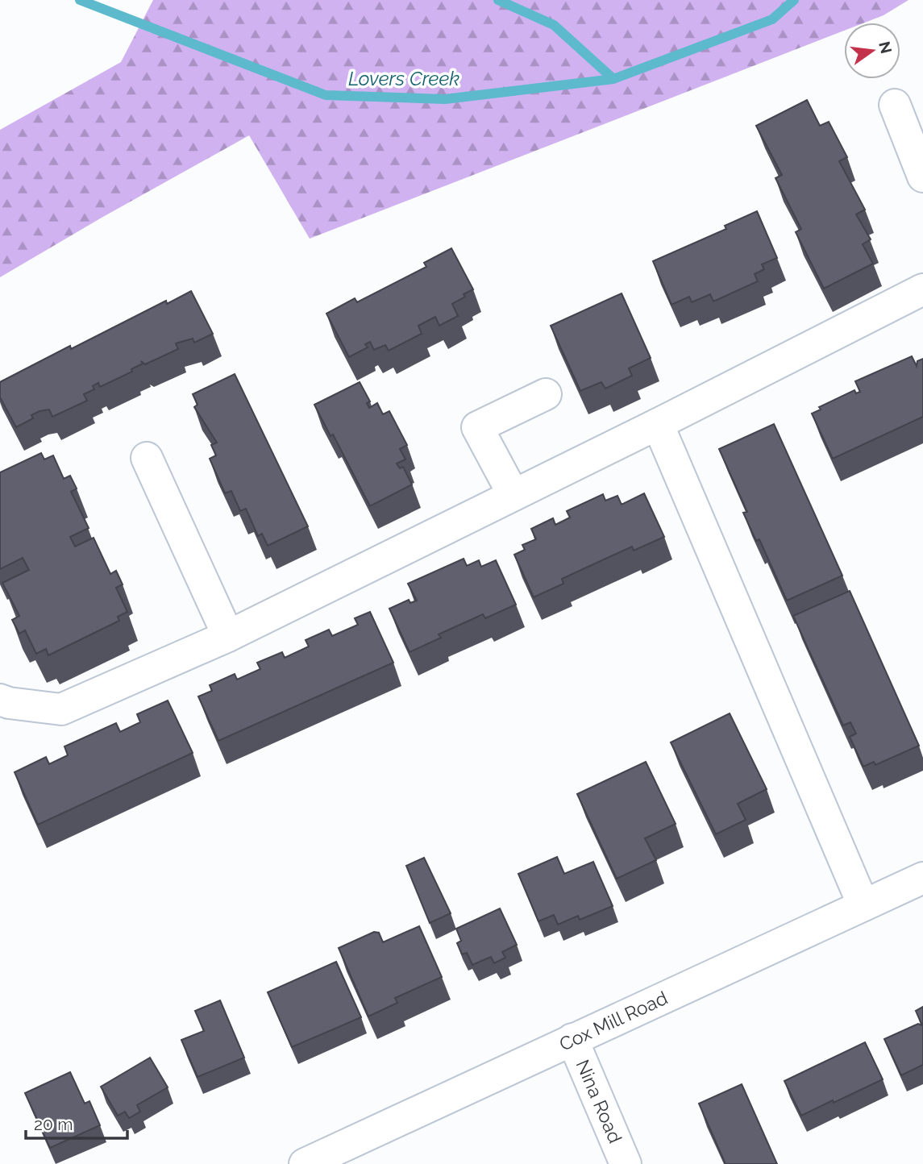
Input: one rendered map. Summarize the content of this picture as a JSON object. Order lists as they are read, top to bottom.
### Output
{
  "streets": {
    "street": ["Cox Mill Road", "Nina Road"]
  },
  "crossings": [
    ["Cox Mill Road", "Nina Road"]
  ],
  "water": ["Lovers Creek"],
  "scale_bar": "20 m",
  "north": "right"
}
